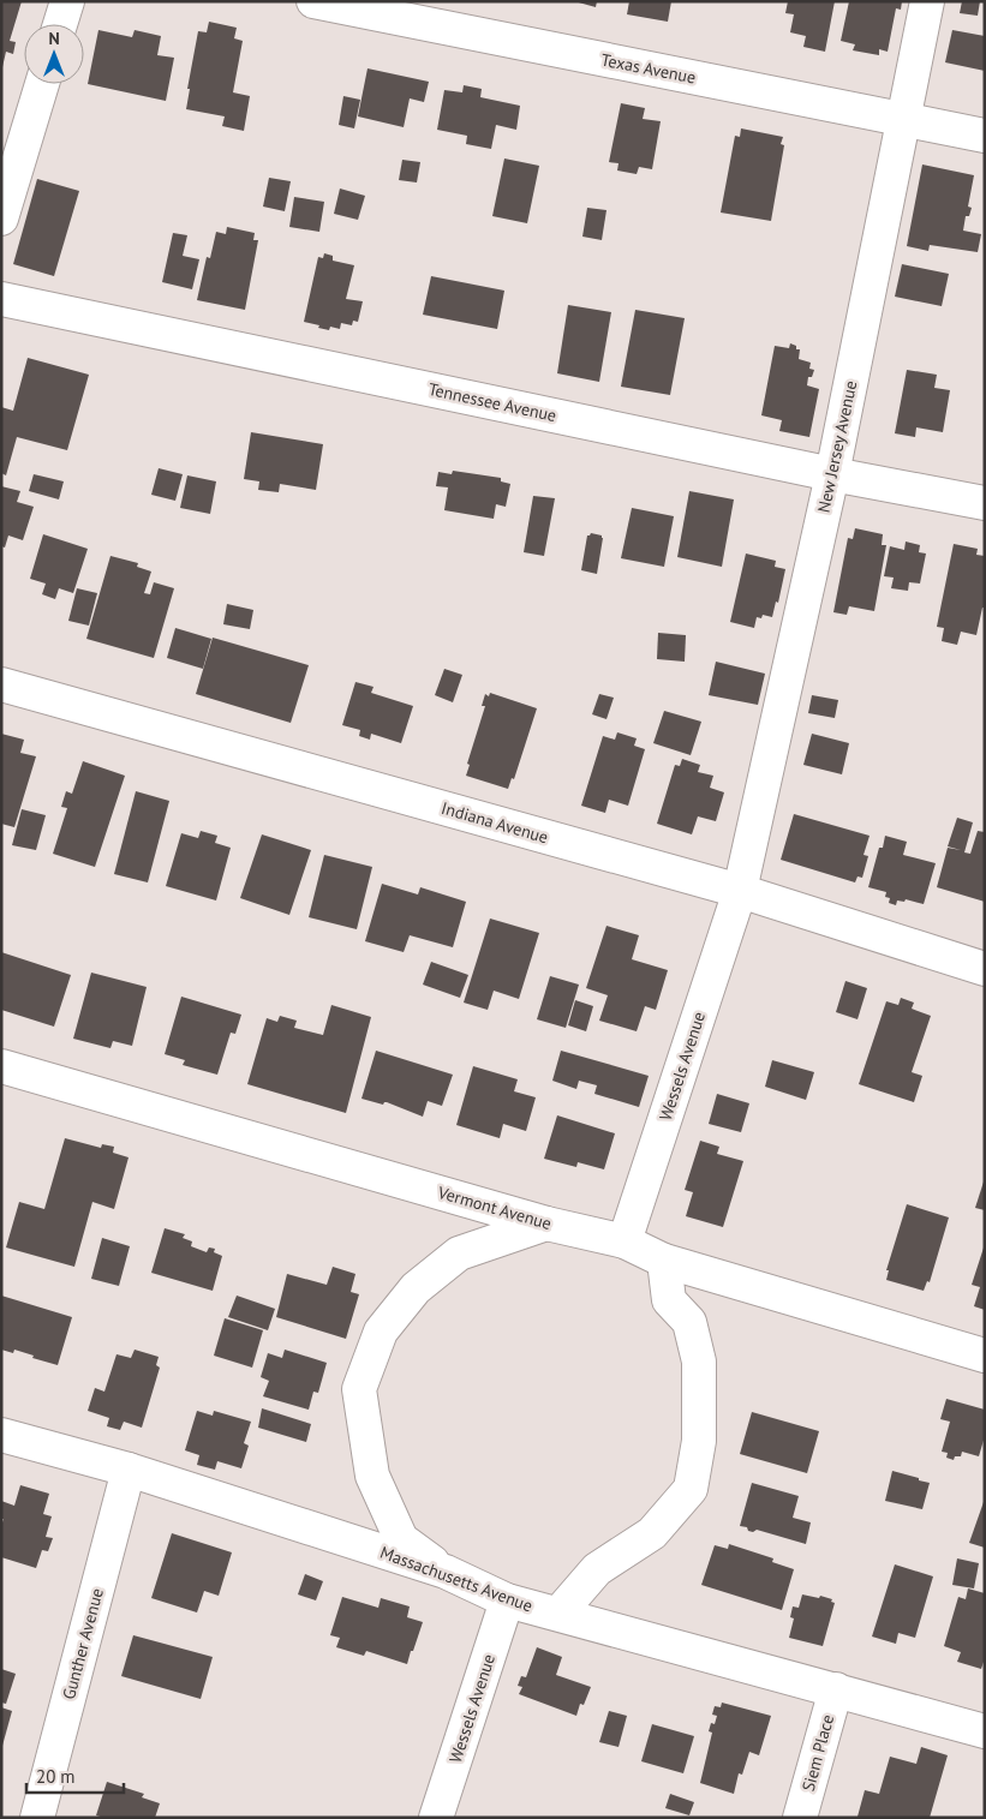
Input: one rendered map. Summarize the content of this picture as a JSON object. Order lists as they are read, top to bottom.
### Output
{
  "streets": {
    "street": [
      "Texas Avenue",
      "Tennessee Avenue",
      "New Jersey Avenue",
      "Indiana Avenue",
      "Wessels Avenue",
      "Vermont Avenue",
      "Massachusetts Avenue",
      "Gunther Avenue",
      "Siem Place"
    ]
  },
  "crossings": [
    ["Texas Avenue", "New Jersey Avenue"],
    ["Tennessee Avenue", "New Jersey Avenue"],
    ["New Jersey Avenue", "Indiana Avenue"],
    ["New Jersey Avenue", "Wessels Avenue"],
    ["Indiana Avenue", "Wessels Avenue"],
    ["Wessels Avenue", "Vermont Avenue"],
    ["Wessels Avenue", "Massachusetts Avenue"],
    ["Massachusetts Avenue", "Gunther Avenue"],
    ["Massachusetts Avenue", "Siem Place"]
  ],
  "scale_bar": "20 m",
  "north": "top"
}
